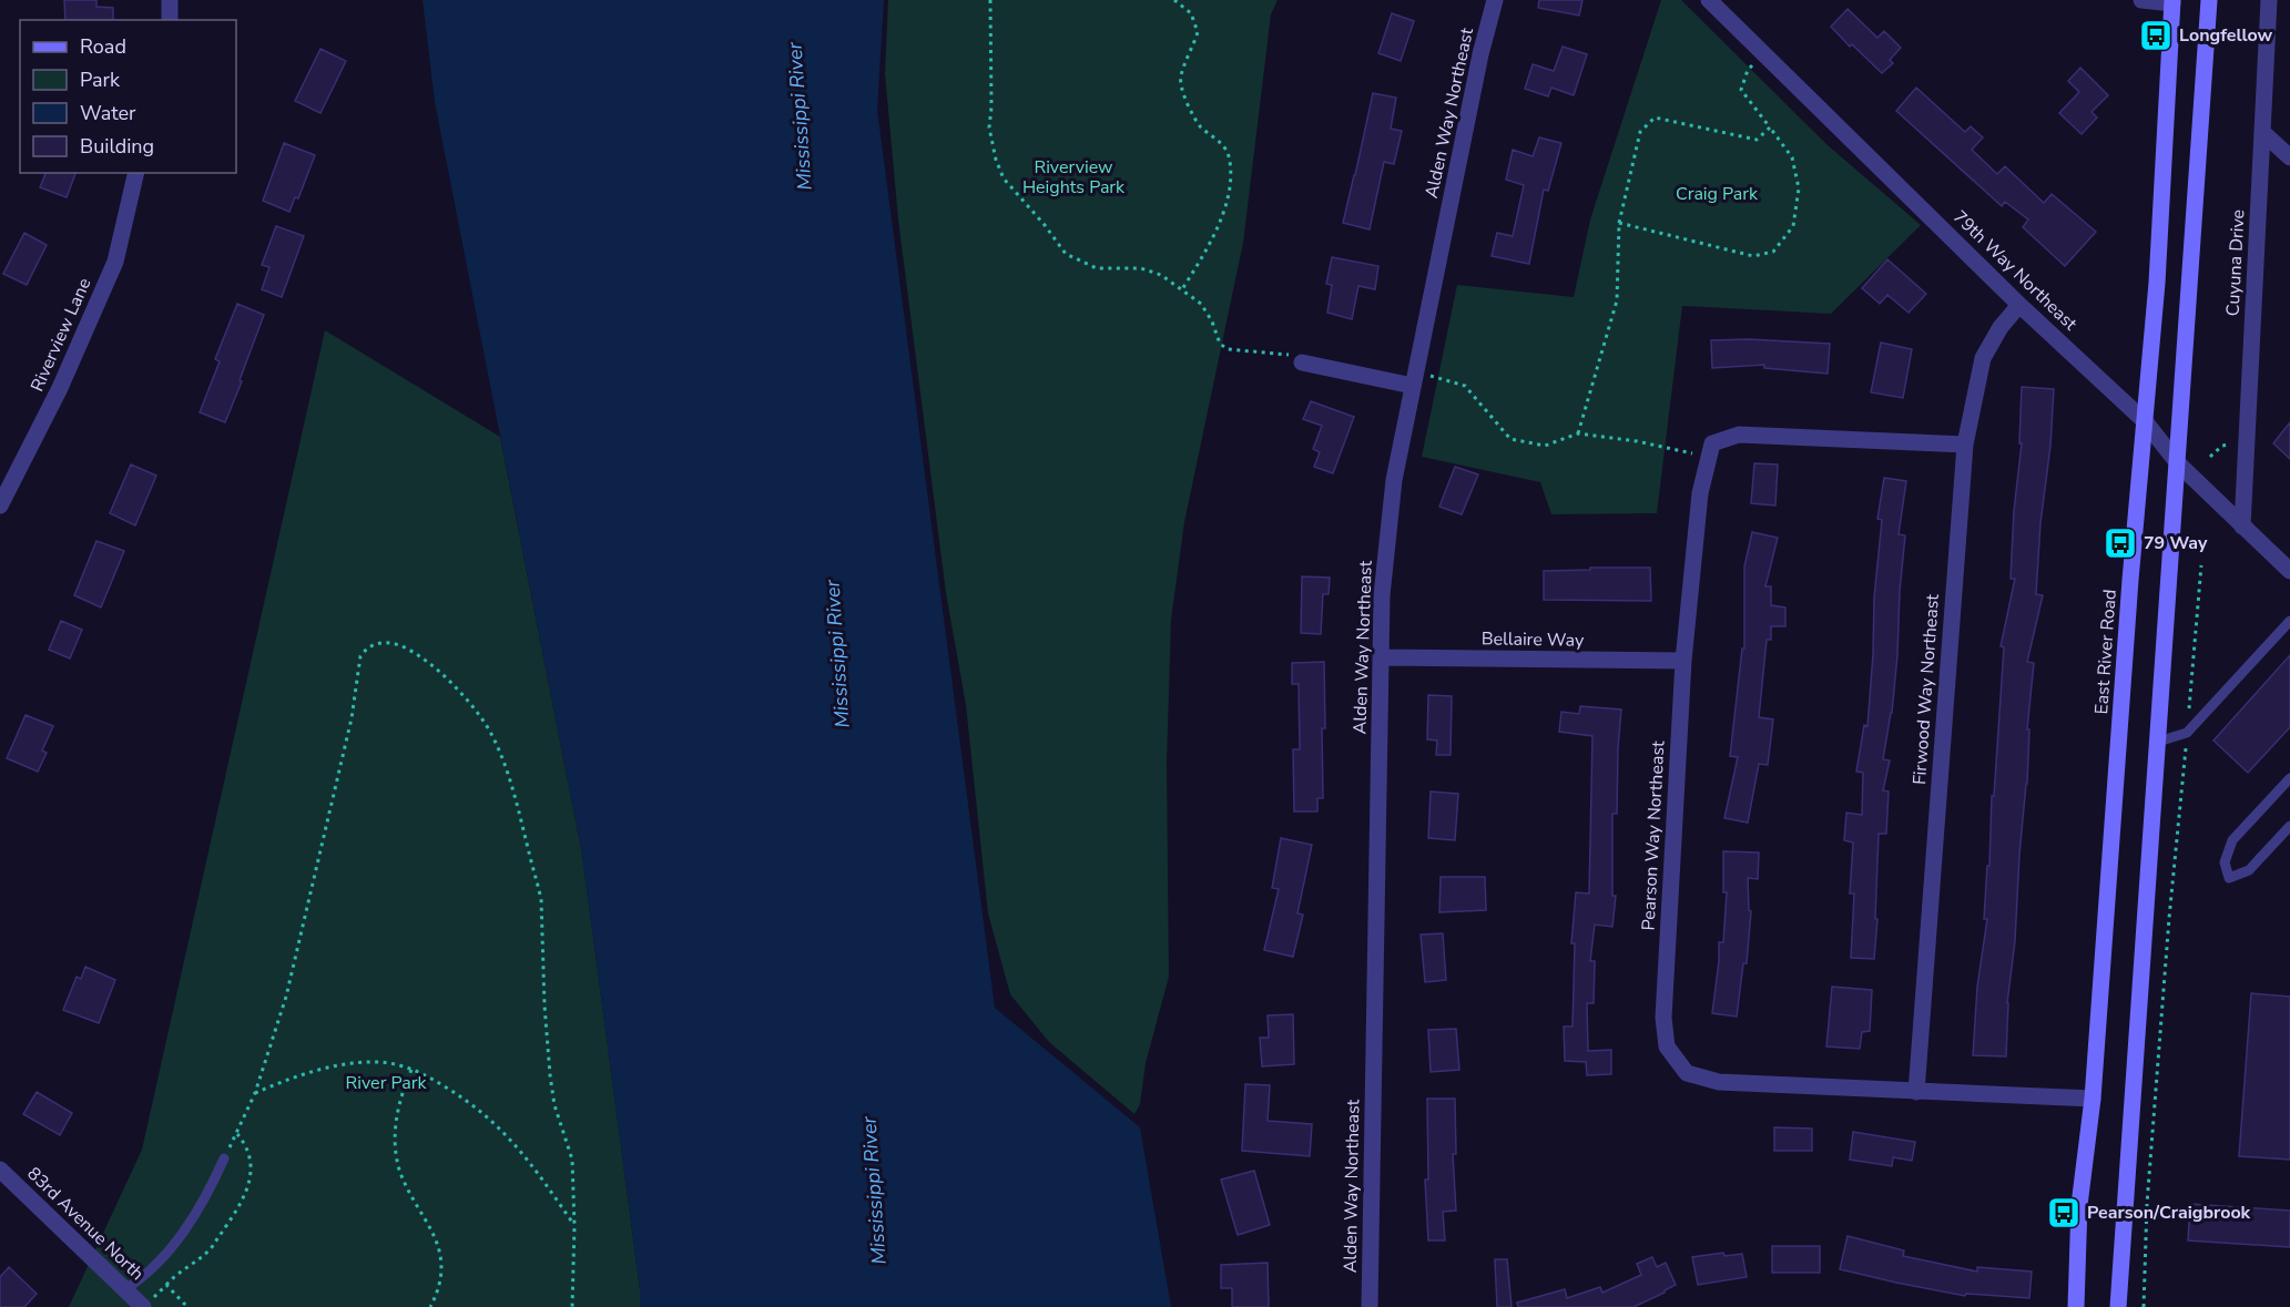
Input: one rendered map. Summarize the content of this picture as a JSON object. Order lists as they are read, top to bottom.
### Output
{
  "streets": {
    "main road": ["East River Road"],
    "street": [
      "Alden Way Northeast",
      "Cuyuna Drive",
      "79th Way Northeast",
      "Riverview Lane",
      "Bellaire Way",
      "Firwood Way Northeast",
      "Pearson Way Northeast",
      "83rd Avenue North"
    ]
  },
  "crossings": [
    ["Alden Way Northeast", "Bellaire Way"],
    ["Cuyuna Drive", "79th Way Northeast"],
    ["79th Way Northeast", "East River Road"],
    ["79th Way Northeast", "Firwood Way Northeast"],
    ["Bellaire Way", "Pearson Way Northeast"],
    ["East River Road", "Pearson Way Northeast"],
    ["Firwood Way Northeast", "Pearson Way Northeast"]
  ],
  "water": ["Mississippi River"],
  "parks": ["Riverview Heights Park", "Craig Park", "River Park"],
  "places": {
    "bus stop": ["Longfellow", "79 Way", "Pearson/Craigbrook"]
  },
  "legend": [
    "Road",
    "Park",
    "Water",
    "Building"
  ]
}
